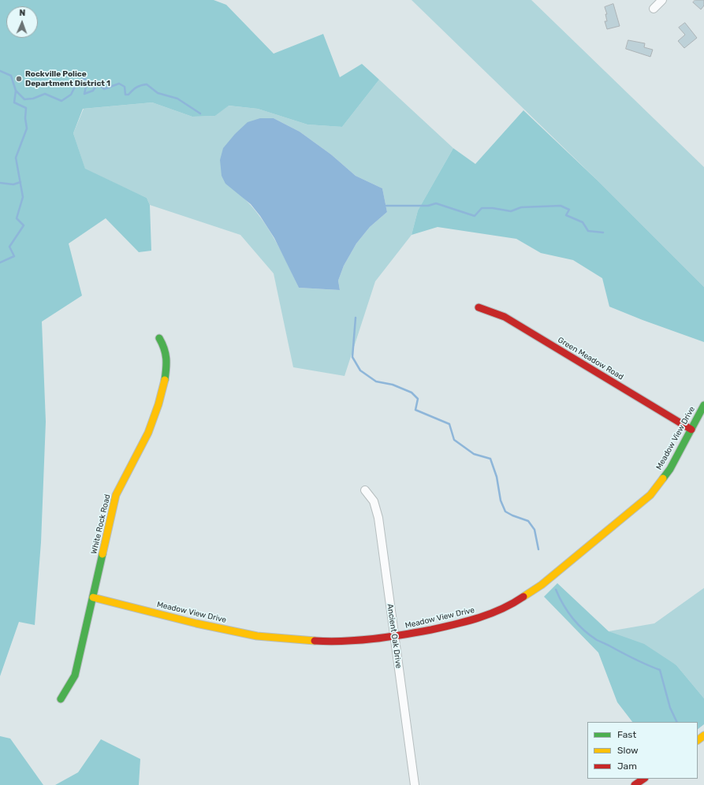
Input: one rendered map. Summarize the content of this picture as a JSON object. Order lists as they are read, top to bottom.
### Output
{
  "streets": {
    "street": [
      "Green Meadow Road",
      "Meadow View Drive",
      "White Rock Road",
      "Ancient Oak Drive"
    ]
  },
  "crossings": [
    ["Green Meadow Road", "Meadow View Drive"],
    ["Meadow View Drive", "White Rock Road"],
    ["Meadow View Drive", "Ancient Oak Drive"]
  ],
  "places": ["Rockville Police Department District 1"],
  "legend": ["Fast", "Slow", "Jam"],
  "north": "top"
}
